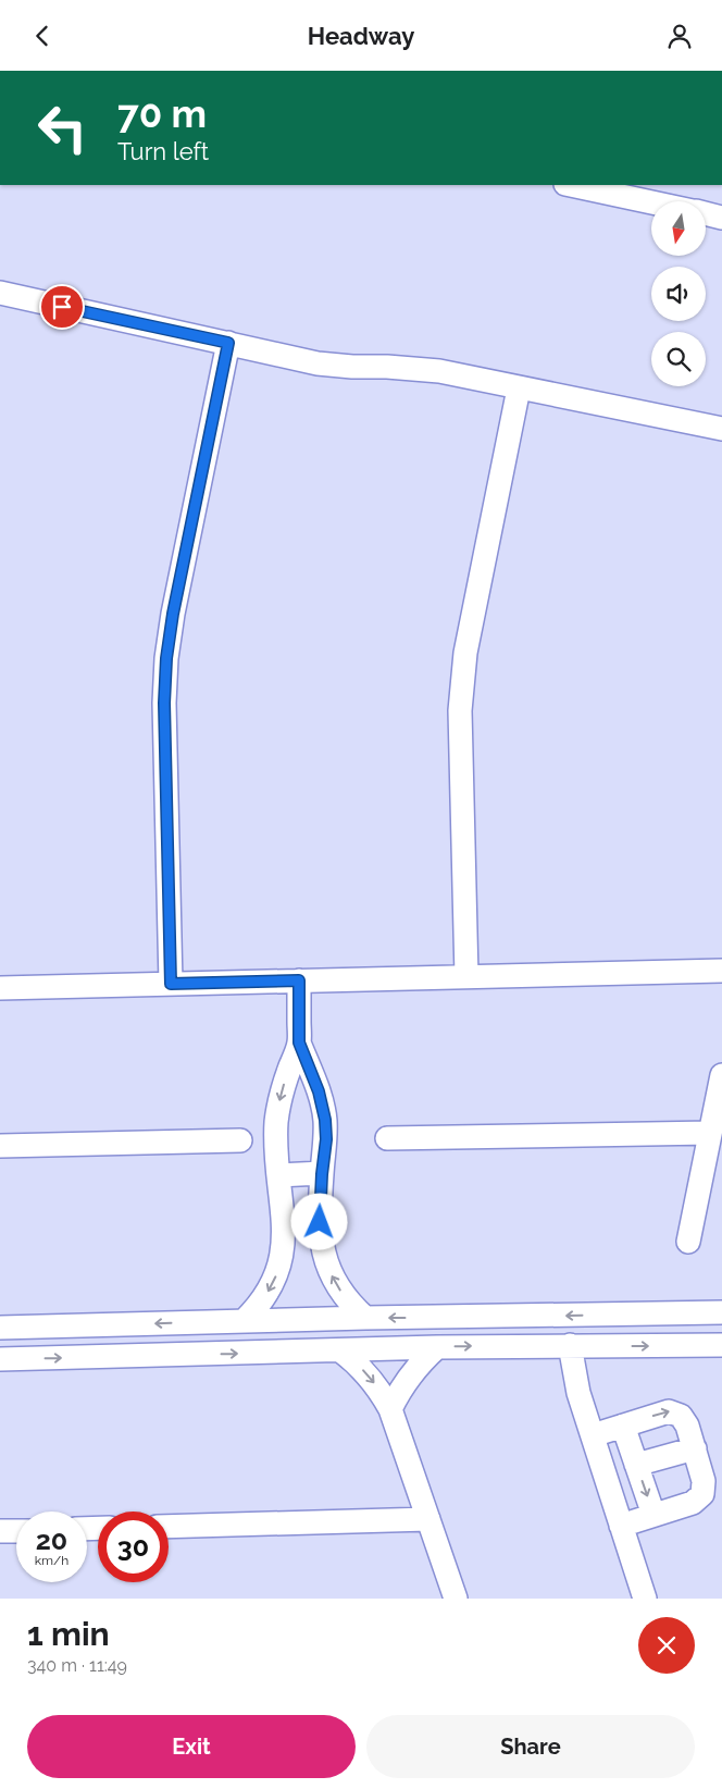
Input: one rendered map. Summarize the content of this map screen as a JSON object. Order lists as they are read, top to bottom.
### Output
{
  "north": "bottom",
  "page": {
    "header": "Headway",
    "turn": ["70 m", "Turn left"],
    "speed": "20 km/h",
    "limit": "30",
    "heading": ["1 min", "340 m · 11:49"],
    "buttons": ["Exit", "Share"]
  }
}
